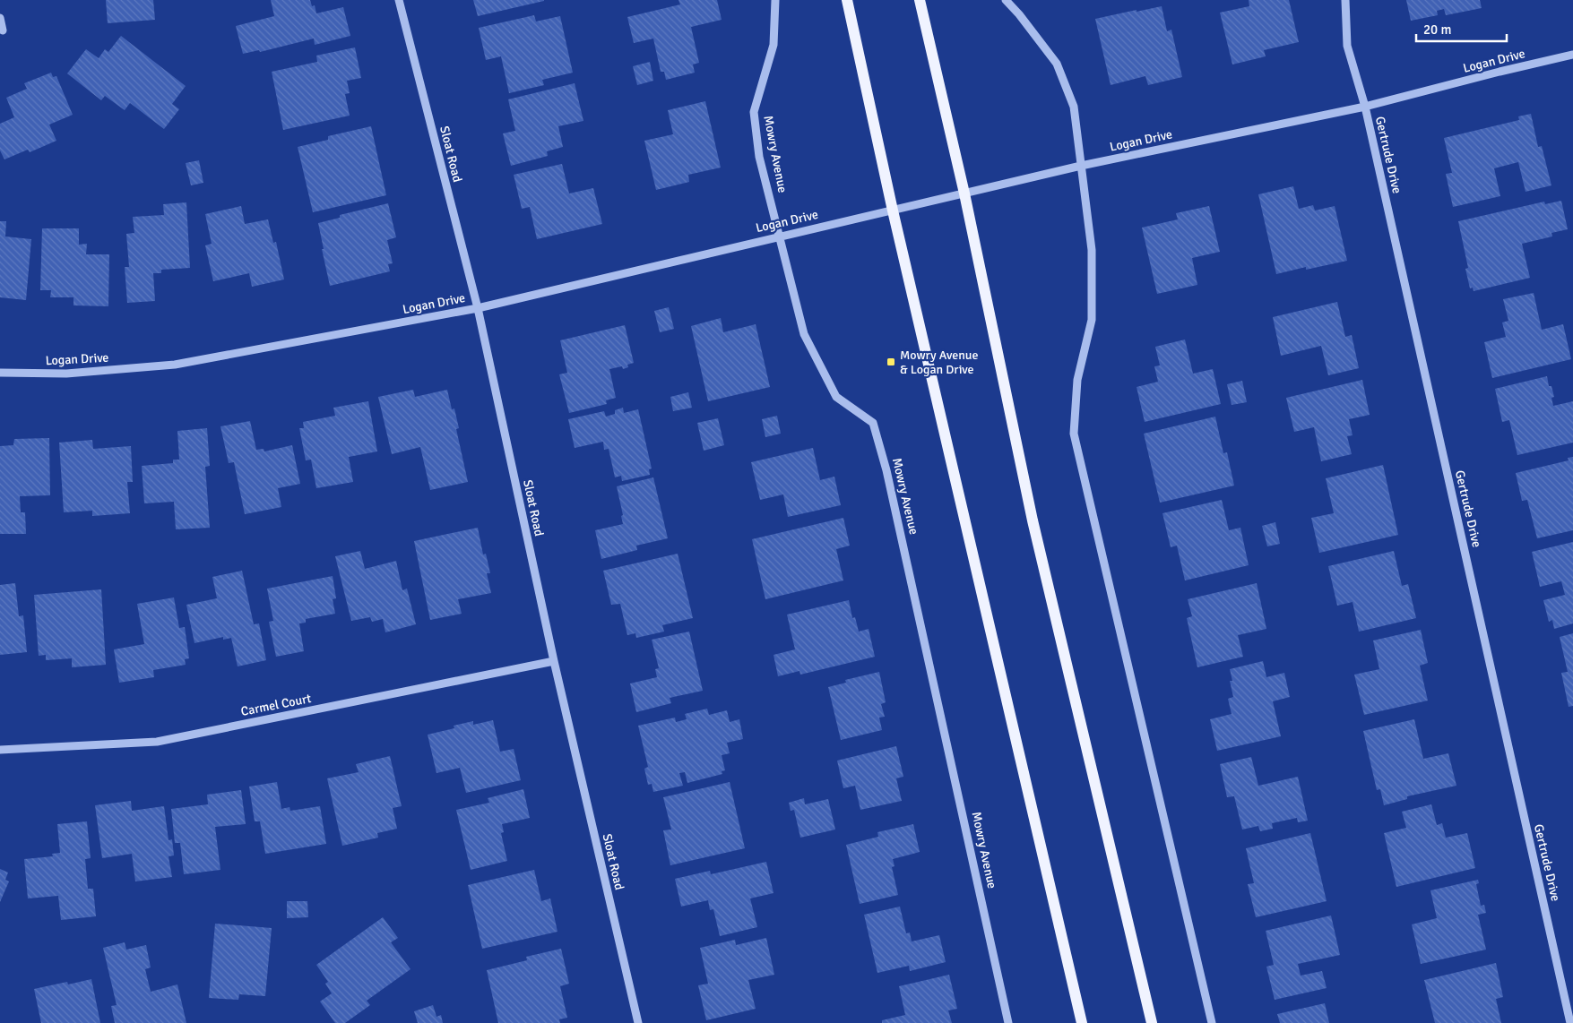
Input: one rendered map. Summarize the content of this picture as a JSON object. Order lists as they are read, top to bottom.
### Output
{
  "streets": {
    "street": [
      "Logan Drive",
      "Sloat Road",
      "Mowry Avenue",
      "Gertrude Drive",
      "Carmel Court"
    ]
  },
  "crossings": [
    ["Logan Drive", "Sloat Road"],
    ["Logan Drive", "Mowry Avenue"],
    ["Logan Drive", "Gertrude Drive"],
    ["Sloat Road", "Carmel Court"]
  ],
  "places": {
    "transit": ["Mowry Avenue & Logan Drive"]
  },
  "scale_bar": "20 m"
}
